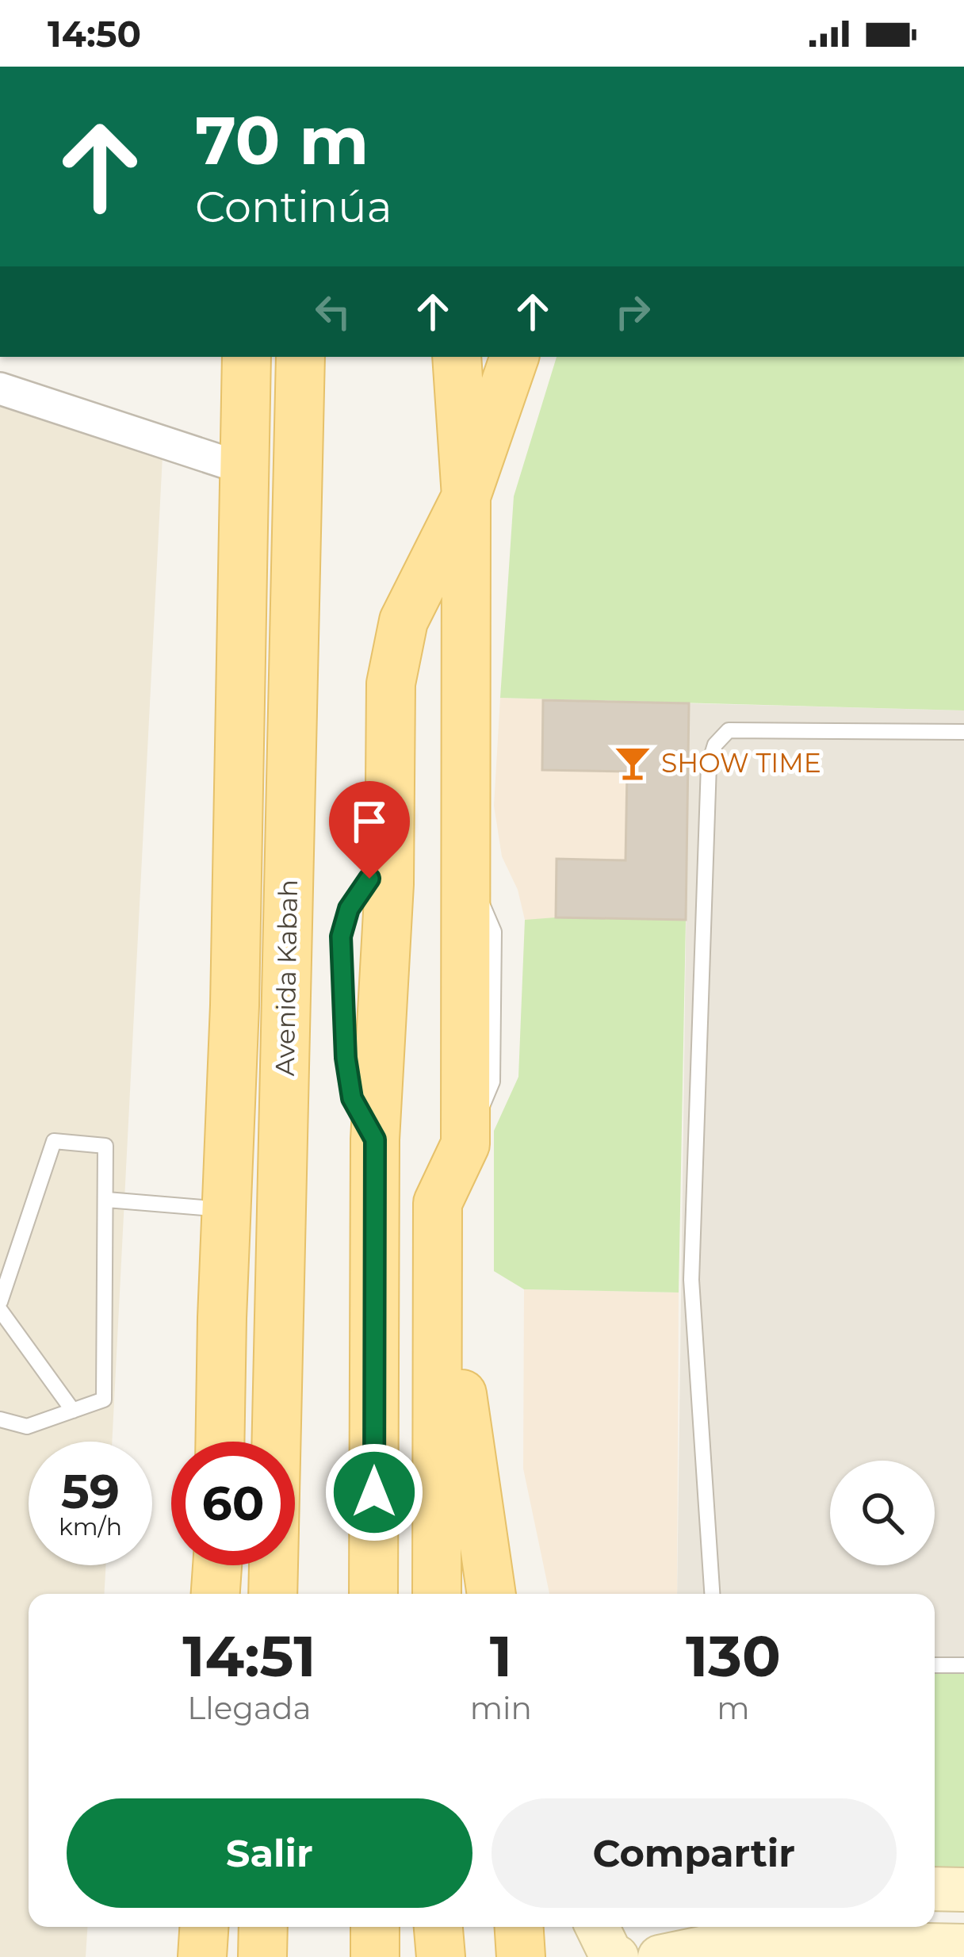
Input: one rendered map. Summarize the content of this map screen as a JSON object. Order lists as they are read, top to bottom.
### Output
{
  "streets": {
    "main road": ["Avenida Kabah"]
  },
  "places": {
    "bar": ["SHOW TIME"]
  },
  "page": {
    "status": "14:50",
    "turn": ["70 m", "Continúa"],
    "speed": "59 km/h",
    "limit": "60",
    "eta": [
      "14:51",
      "Llegada",
      "1",
      "min",
      "130",
      "m"
    ],
    "buttons": ["Salir", "Compartir"]
  }
}
